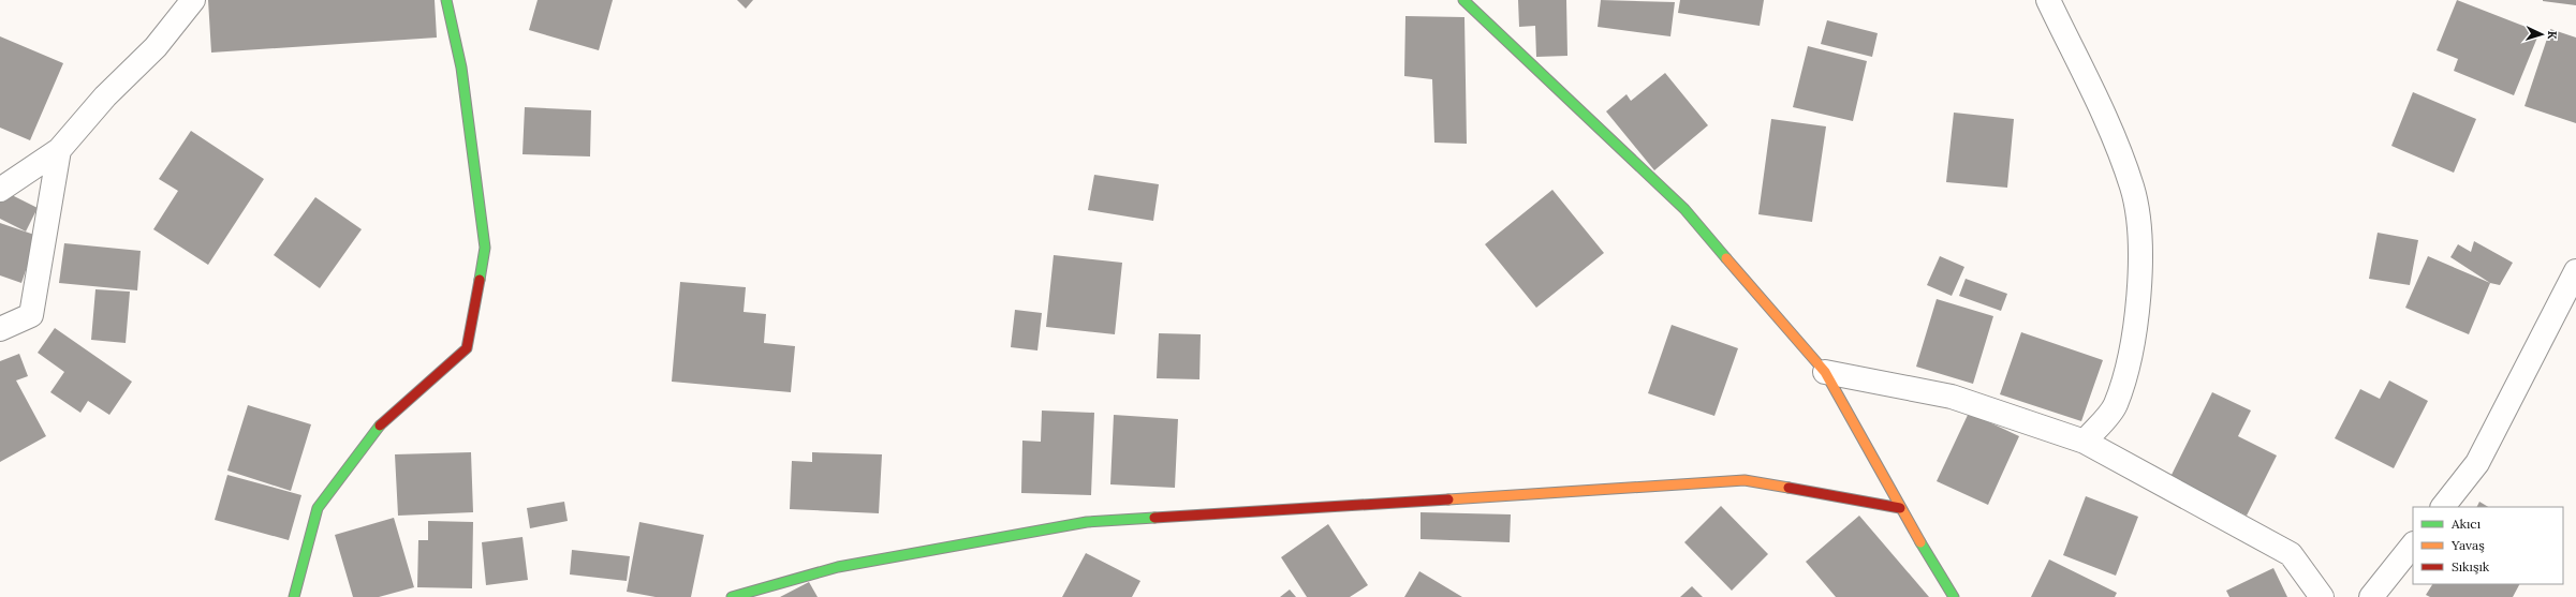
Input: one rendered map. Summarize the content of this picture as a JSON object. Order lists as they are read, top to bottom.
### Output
{
  "legend": ["Akıcı", "Yavaş", "Sıkışık"],
  "north": "right"
}
